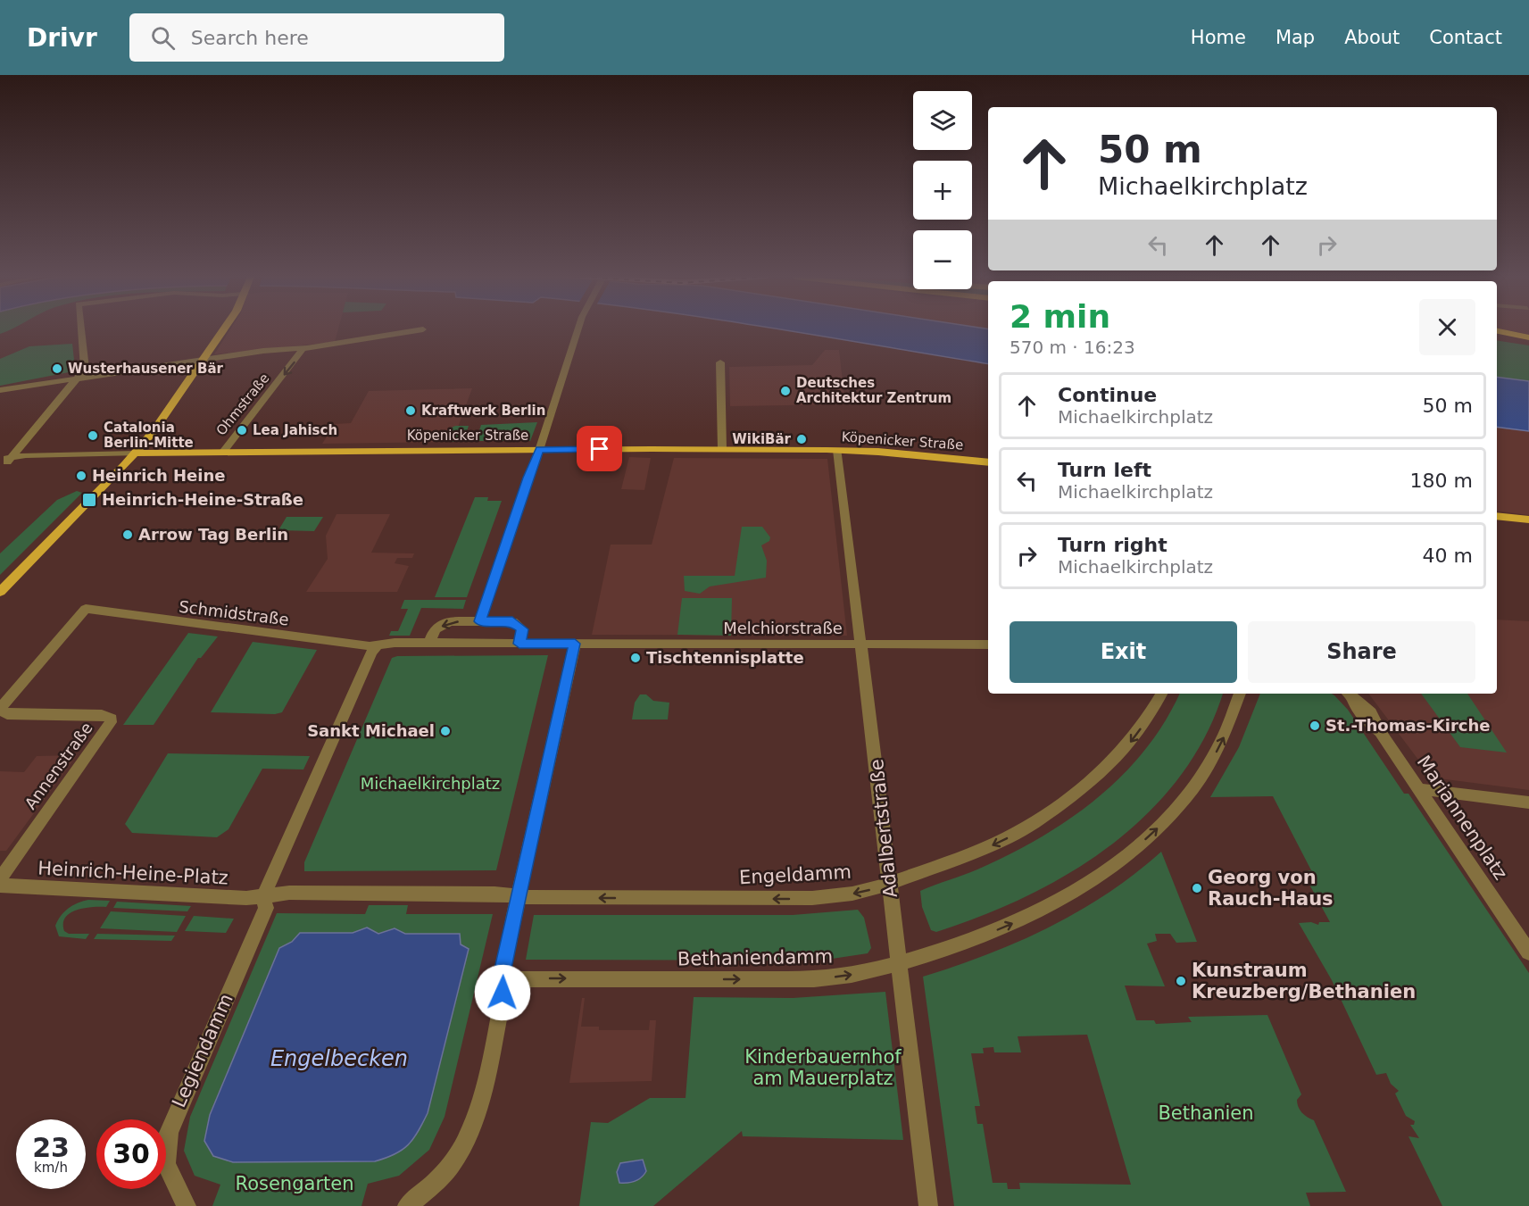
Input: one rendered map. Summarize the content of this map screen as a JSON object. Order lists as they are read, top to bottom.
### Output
{
  "streets": {
    "main road": ["Köpenicker Straße"],
    "street": [
      "Ohmstraße",
      "Schmidstraße",
      "Melchiorstraße",
      "Annenstraße",
      "Mariannenplatz",
      "Adalbertstraße",
      "Heinrich-Heine-Platz",
      "Engeldamm",
      "Bethaniendamm",
      "Legiendamm"
    ]
  },
  "crossings": [
    ["Ohmstraße", "Köpenicker Straße"],
    ["Köpenicker Straße", "Adalbertstraße"],
    ["Schmidstraße", "Annenstraße"],
    ["Melchiorstraße", "Adalbertstraße"],
    ["Adalbertstraße", "Engeldamm"],
    ["Adalbertstraße", "Bethaniendamm"],
    ["Heinrich-Heine-Platz", "Legiendamm"]
  ],
  "one_way": ["Ohmstraße", "Engeldamm", "Bethaniendamm"],
  "water": ["Engelbecken"],
  "parks": [
    "Michaelkirchplatz",
    "Kinderbauernhof am Mauerplatz",
    "Bethanien",
    "Rosengarten"
  ],
  "places": {
    "other": [
      "Wusterhausener Bär",
      "Deutsches Architektur Zentrum",
      "Kraftwerk Berlin",
      "Lea Jahisch",
      "Catalonia Berlin-Mitte",
      "WikiBär",
      "Heinrich Heine",
      "Arrow Tag Berlin",
      "Tischtennisplatte",
      "St.-Thomas-Kirche",
      "Sankt Michael",
      "Georg von Rauch-Haus",
      "Kunstraum Kreuzberg/Bethanien"
    ],
    "transit": ["Heinrich-Heine-Straße"]
  },
  "page": {
    "header": "Drivr",
    "search": "Search here",
    "nav": [
      "Home",
      "Map",
      "About",
      "Contact"
    ],
    "map_buttons": ["+", "−"],
    "turn": ["50 m", "Michaelkirchplatz"],
    "heading": ["2 min", "570 m · 16:23"],
    "list": [
      {
        "name": "Continue",
        "note": "Michaelkirchplatz",
        "value": "50 m"
      },
      {
        "name": "Turn left",
        "note": "Michaelkirchplatz",
        "value": "180 m"
      },
      {
        "name": "Turn right",
        "note": "Michaelkirchplatz",
        "value": "40 m"
      }
    ],
    "buttons": ["Exit", "Share"],
    "speed": "23 km/h",
    "limit": "30"
  }
}
